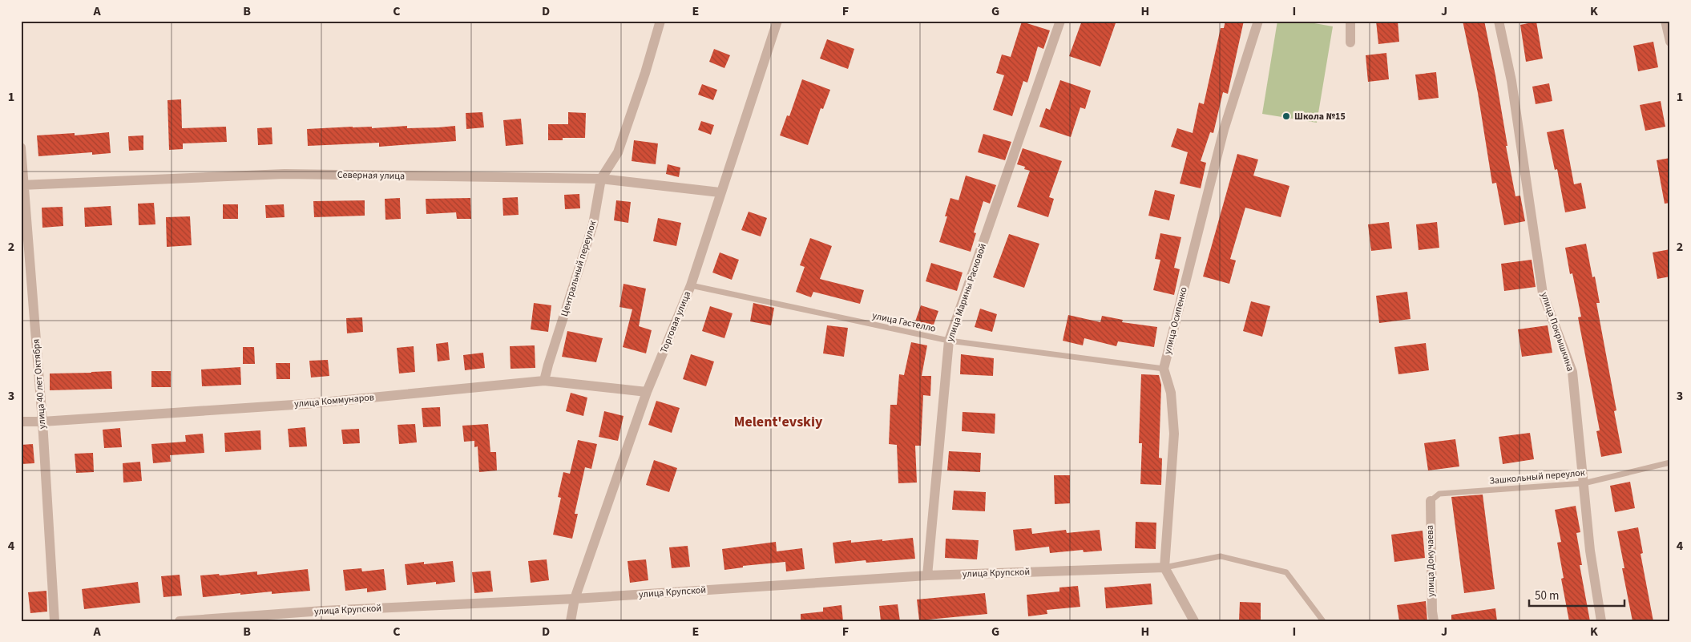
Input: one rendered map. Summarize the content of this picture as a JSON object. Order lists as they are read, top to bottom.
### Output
{
  "streets": {
    "street": [
      "Северная улица",
      "Центральный переулок",
      "улица Марины Расковой",
      "улица Осипенко",
      "Торговая улица",
      "улица Покрышкина",
      "улица 40 лет Октября",
      "улица Коммунаров",
      "улица Докучаева",
      "улица Крупской"
    ],
    "lane": ["улица Гастелло", "Зашкольный переулок"]
  },
  "crossings": [
    ["Северная улица", "Центральный переулок"],
    ["Северная улица", "Торговая улица"],
    ["Северная улица", "улица 40 лет Октября"],
    ["Центральный переулок", "улица Коммунаров"],
    ["улица Марины Расковой", "улица Гастелло"],
    ["улица Марины Расковой", "улица Крупской"],
    ["улица Осипенко", "улица Гастелло"],
    ["улица Осипенко", "улица Крупской"],
    ["Торговая улица", "улица Гастелло"],
    ["Торговая улица", "улица Коммунаров"],
    ["Торговая улица", "улица Крупской"],
    ["улица Покрышкина", "Зашкольный переулок"],
    ["улица 40 лет Октября", "улица Коммунаров"],
    ["Зашкольный переулок", "улица Докучаева"]
  ],
  "districts": ["Melent'evskiy"],
  "places": ["Школа №15"],
  "scale_bar": "50 m",
  "grid": {
    "columns": [
      "A",
      "B",
      "C",
      "D",
      "E",
      "F",
      "G",
      "H",
      "I",
      "J",
      "K"
    ],
    "rows": [
      "1",
      "2",
      "3",
      "4"
    ]
  }
}
